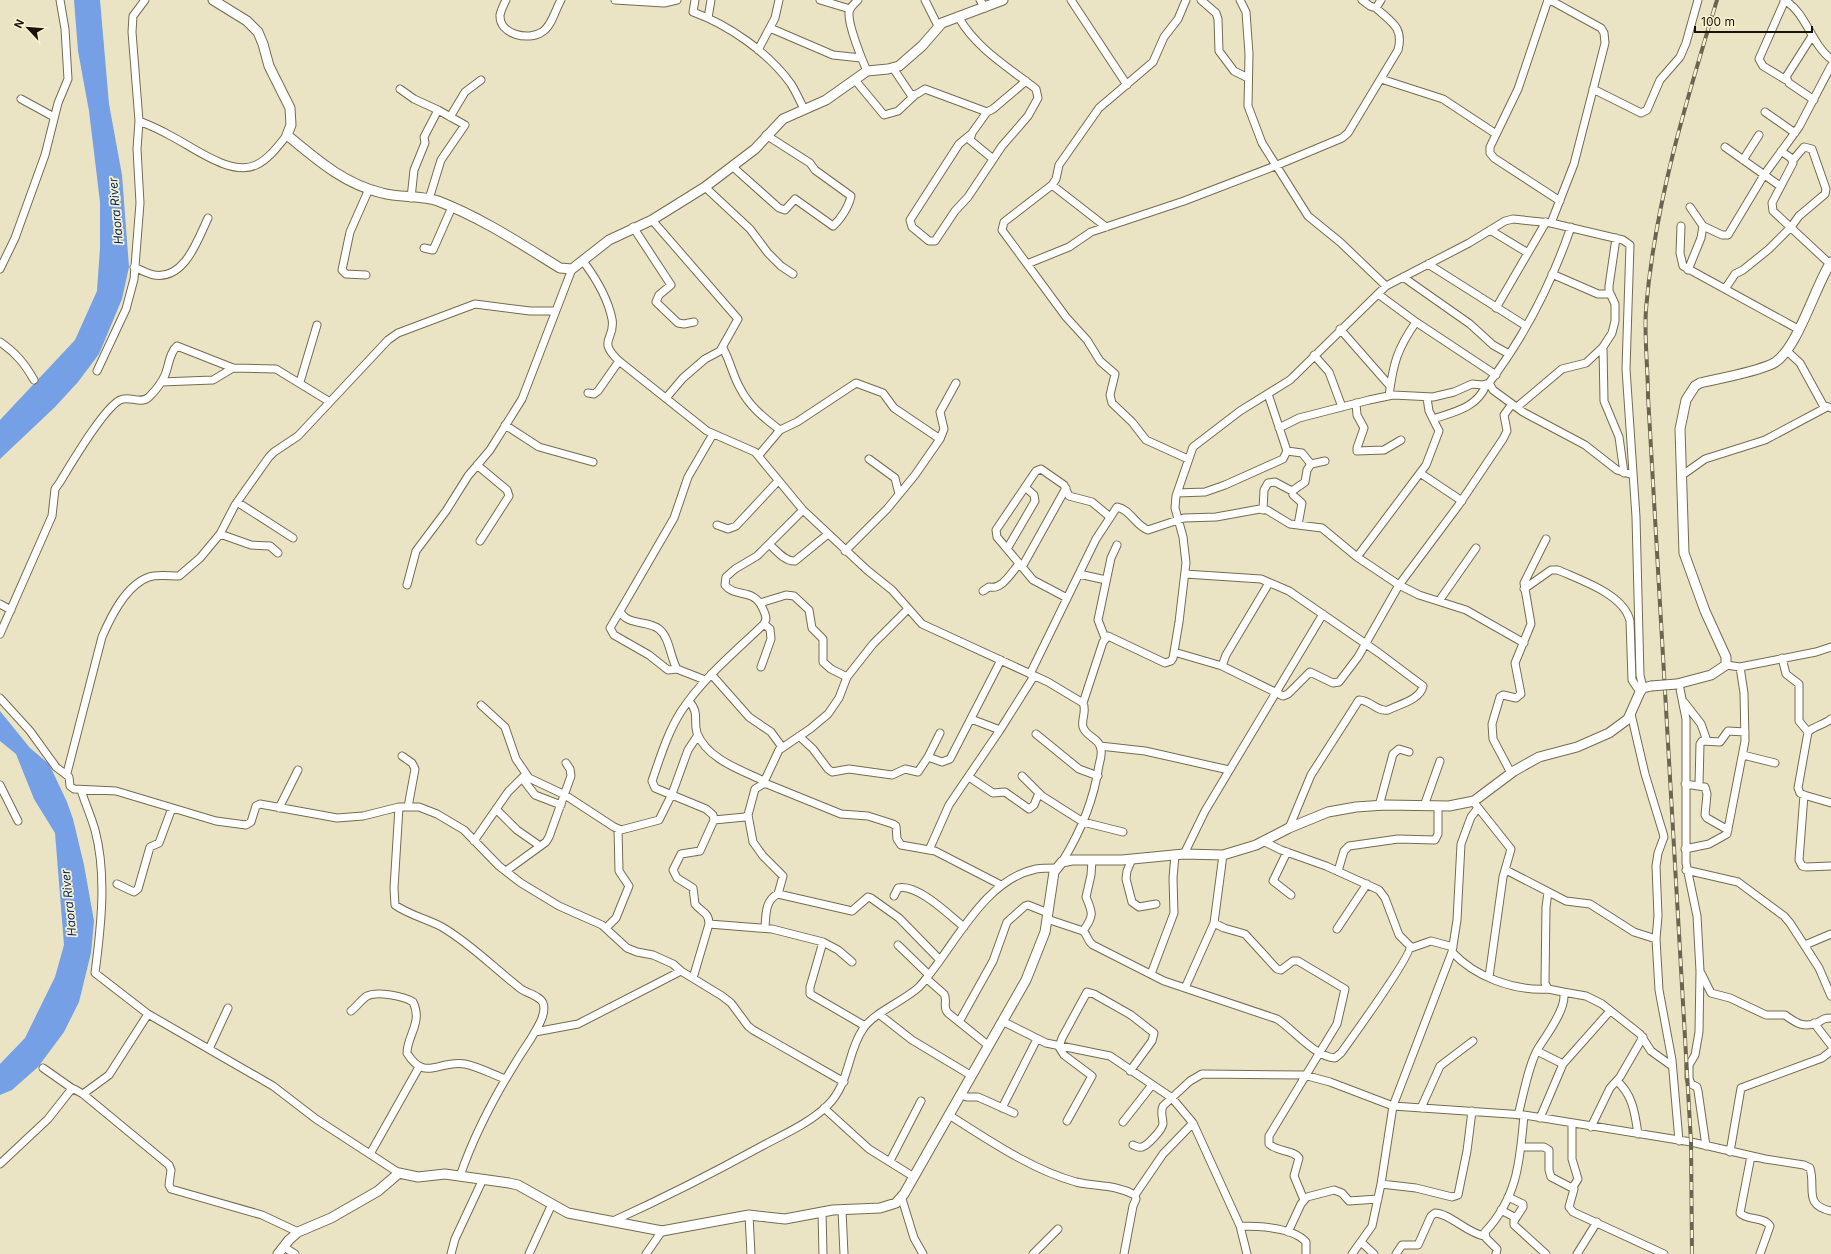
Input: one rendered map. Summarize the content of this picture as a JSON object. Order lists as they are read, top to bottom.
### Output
{
  "water": ["Haora River"],
  "scale_bar": "100 m",
  "north": "top left"
}
